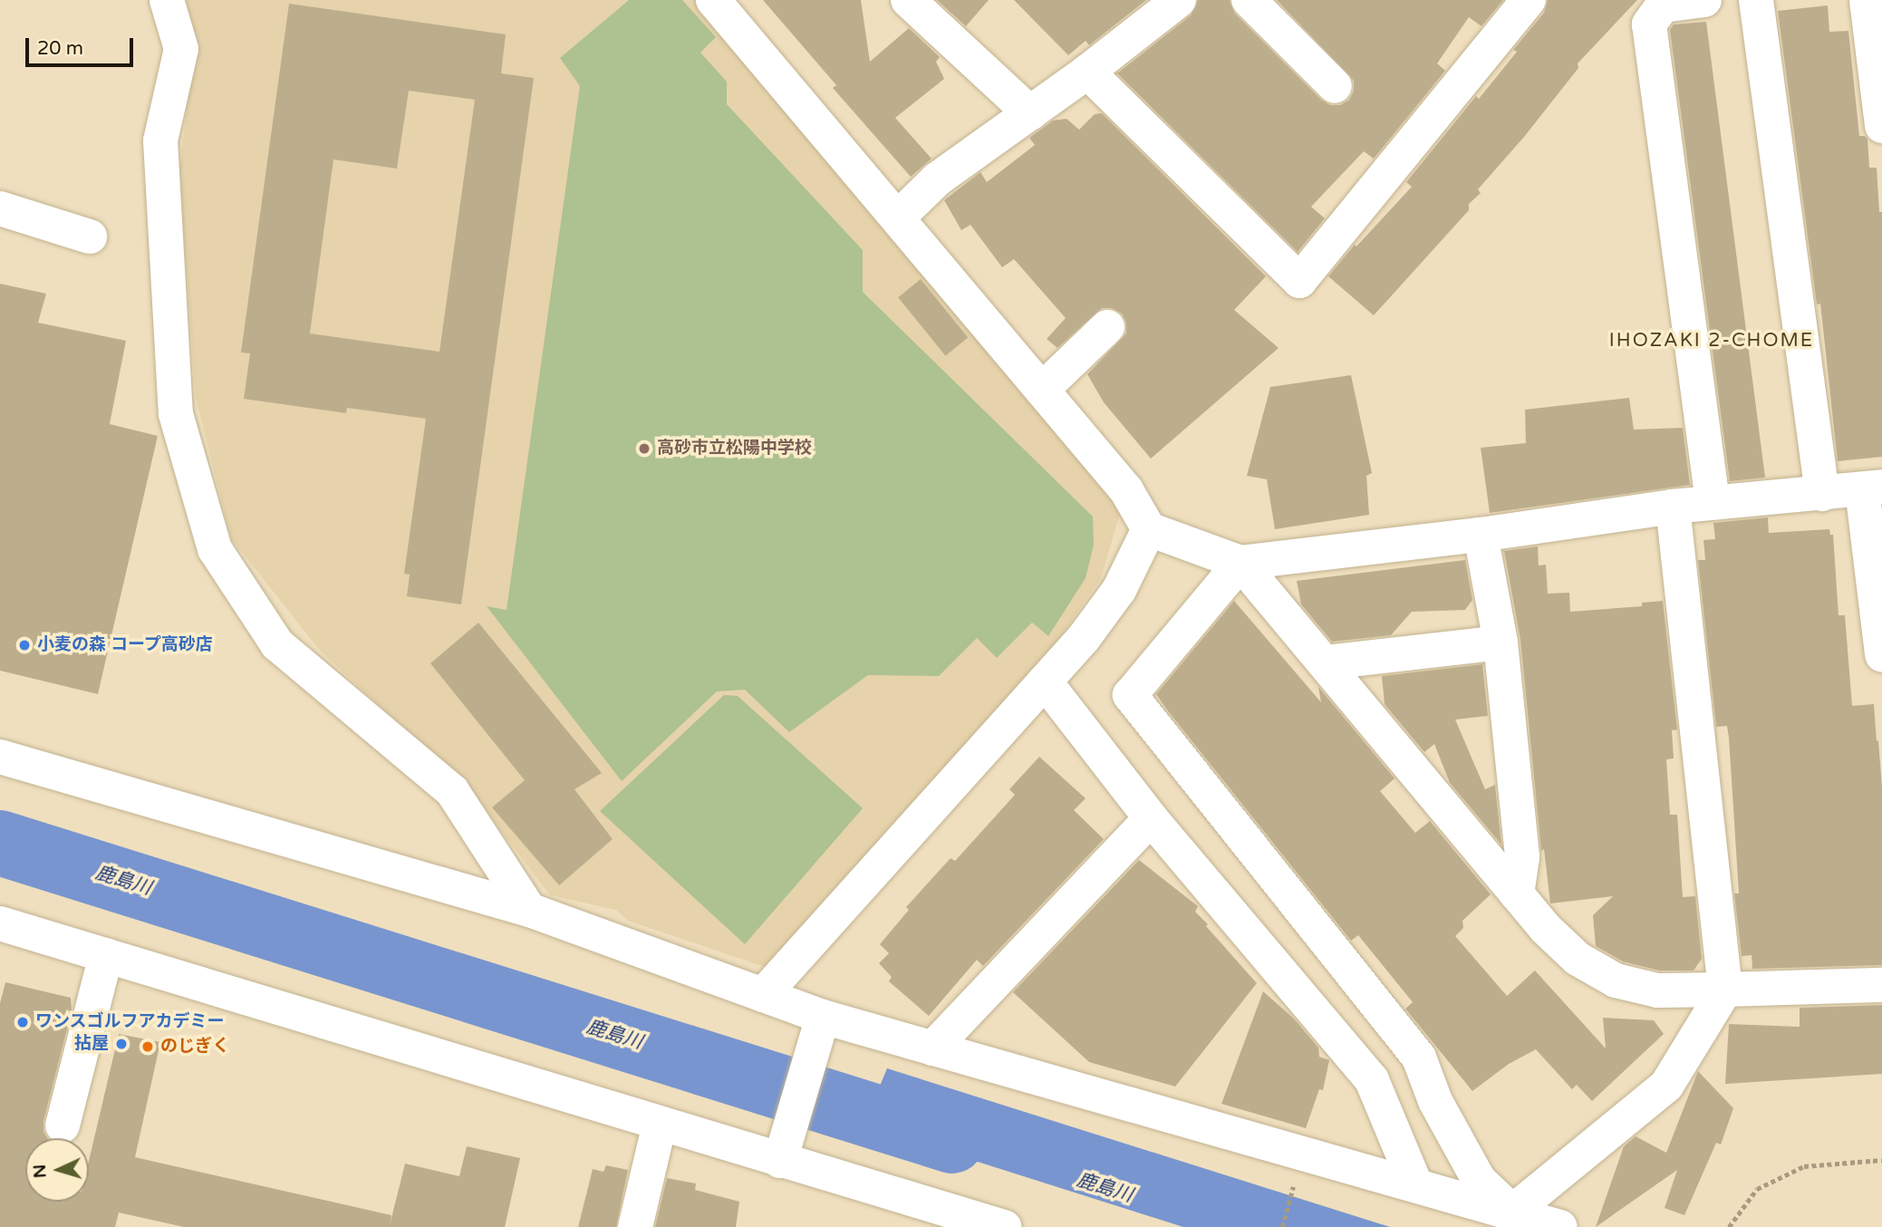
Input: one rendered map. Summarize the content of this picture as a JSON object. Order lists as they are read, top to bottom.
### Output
{
  "districts": ["IHOZAKI 2-CHOME"],
  "water": ["鹿島川"],
  "places": [
    "高砂市立松陽中学校",
    "小麦の森 コープ高砂店",
    "ワンスゴルフアカデミー",
    "拈屋",
    "のじぎく"
  ],
  "scale_bar": "20 m",
  "north": "left"
}
